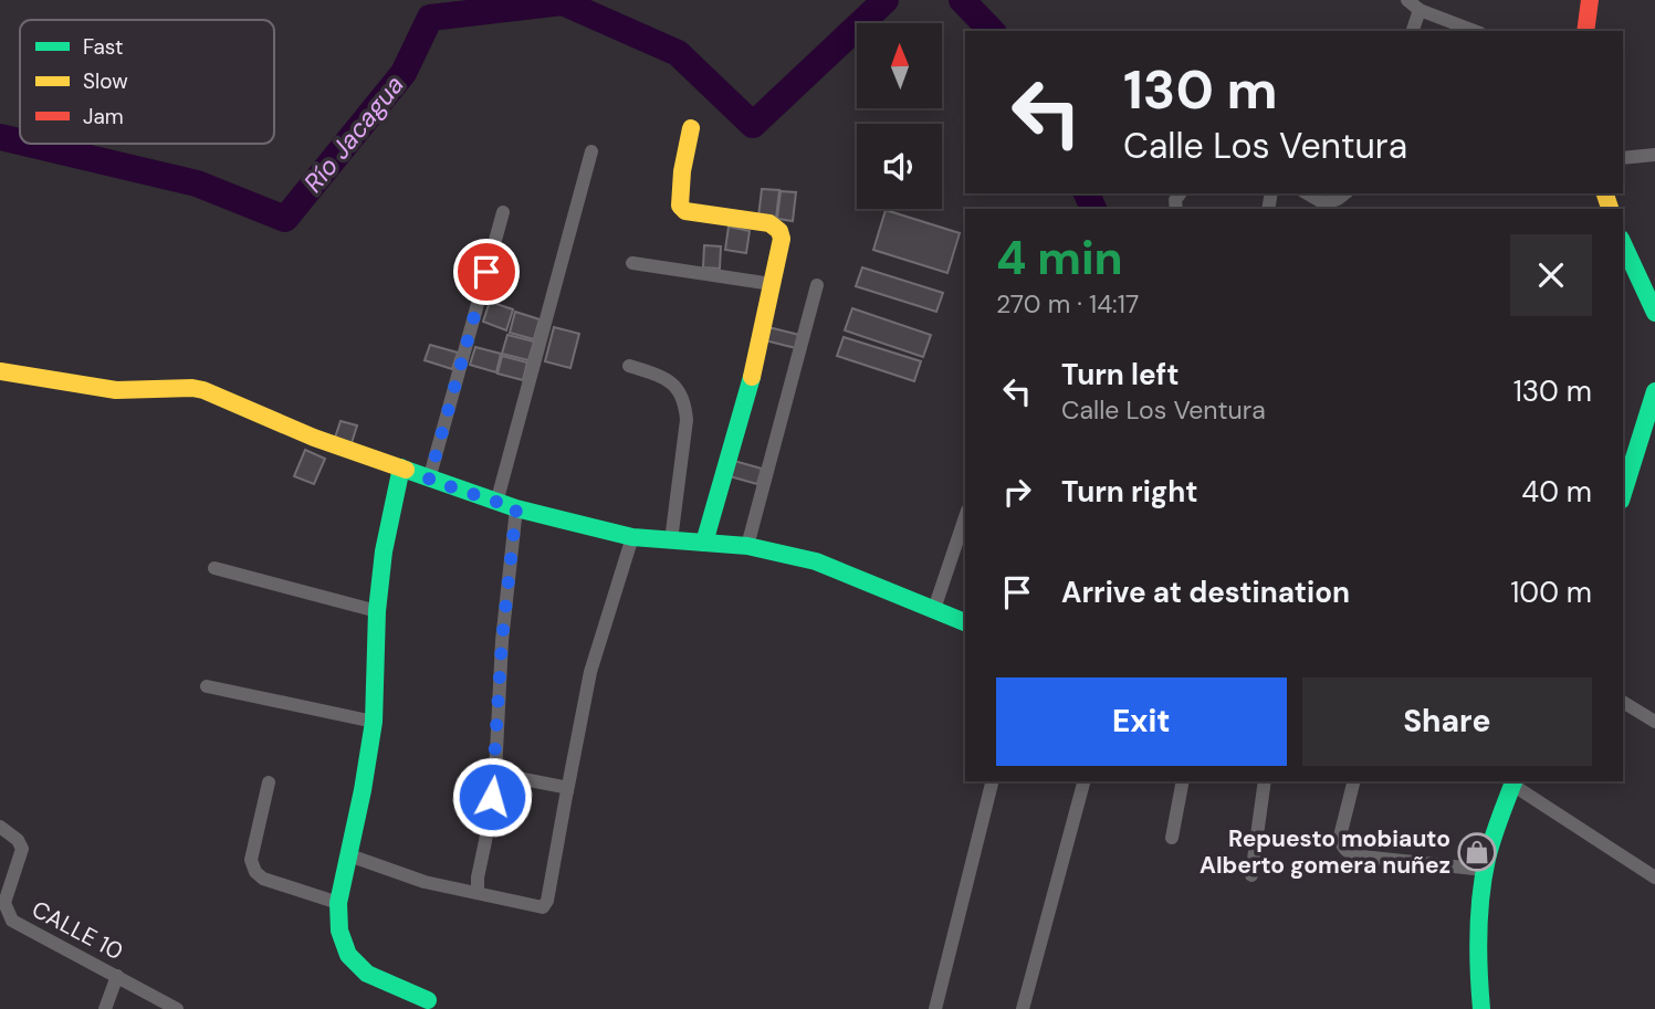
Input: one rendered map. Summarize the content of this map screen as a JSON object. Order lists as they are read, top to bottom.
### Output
{
  "streets": {
    "street": ["CALLE 10"]
  },
  "water": ["Río Jacagua"],
  "places": {
    "shop": ["Repuesto mobiauto Alberto gomera nuñez"]
  },
  "legend": ["Fast", "Slow", "Jam"],
  "north": "top",
  "page": {
    "turn": ["130 m", "Calle Los Ventura"],
    "heading": ["4 min", "270 m · 14:17"],
    "list": [
      {
        "name": "Turn left",
        "note": "Calle Los Ventura",
        "value": "130 m"
      },
      {
        "name": "Turn right",
        "value": "40 m"
      },
      {
        "name": "Arrive at destination",
        "value": "100 m"
      }
    ],
    "buttons": ["Exit", "Share"]
  }
}
